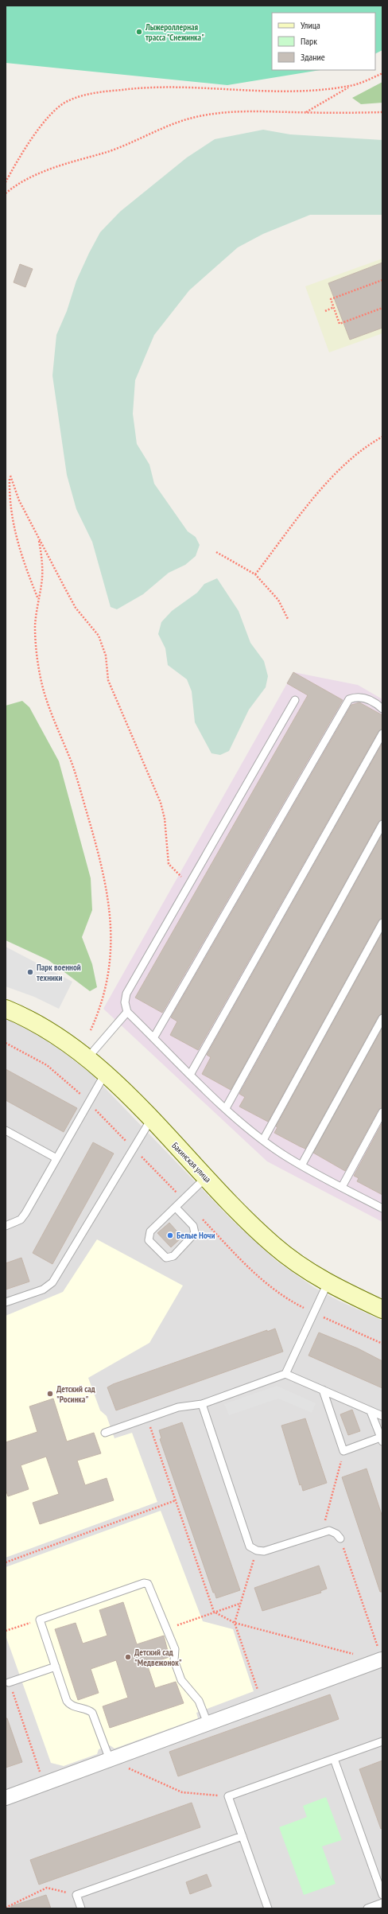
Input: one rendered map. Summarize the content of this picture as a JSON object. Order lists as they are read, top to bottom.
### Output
{
  "streets": {
    "street": ["Бакинская улица"]
  },
  "places": [
    "Лыжероллерная трасса \"Снежинка\"",
    "Парк военной техники",
    "Белые Ночи",
    "Детский сад \"Росинка\"",
    "Детский сад \"Медвежонок\""
  ],
  "legend": ["Улица", "Парк", "Здание"]
}
